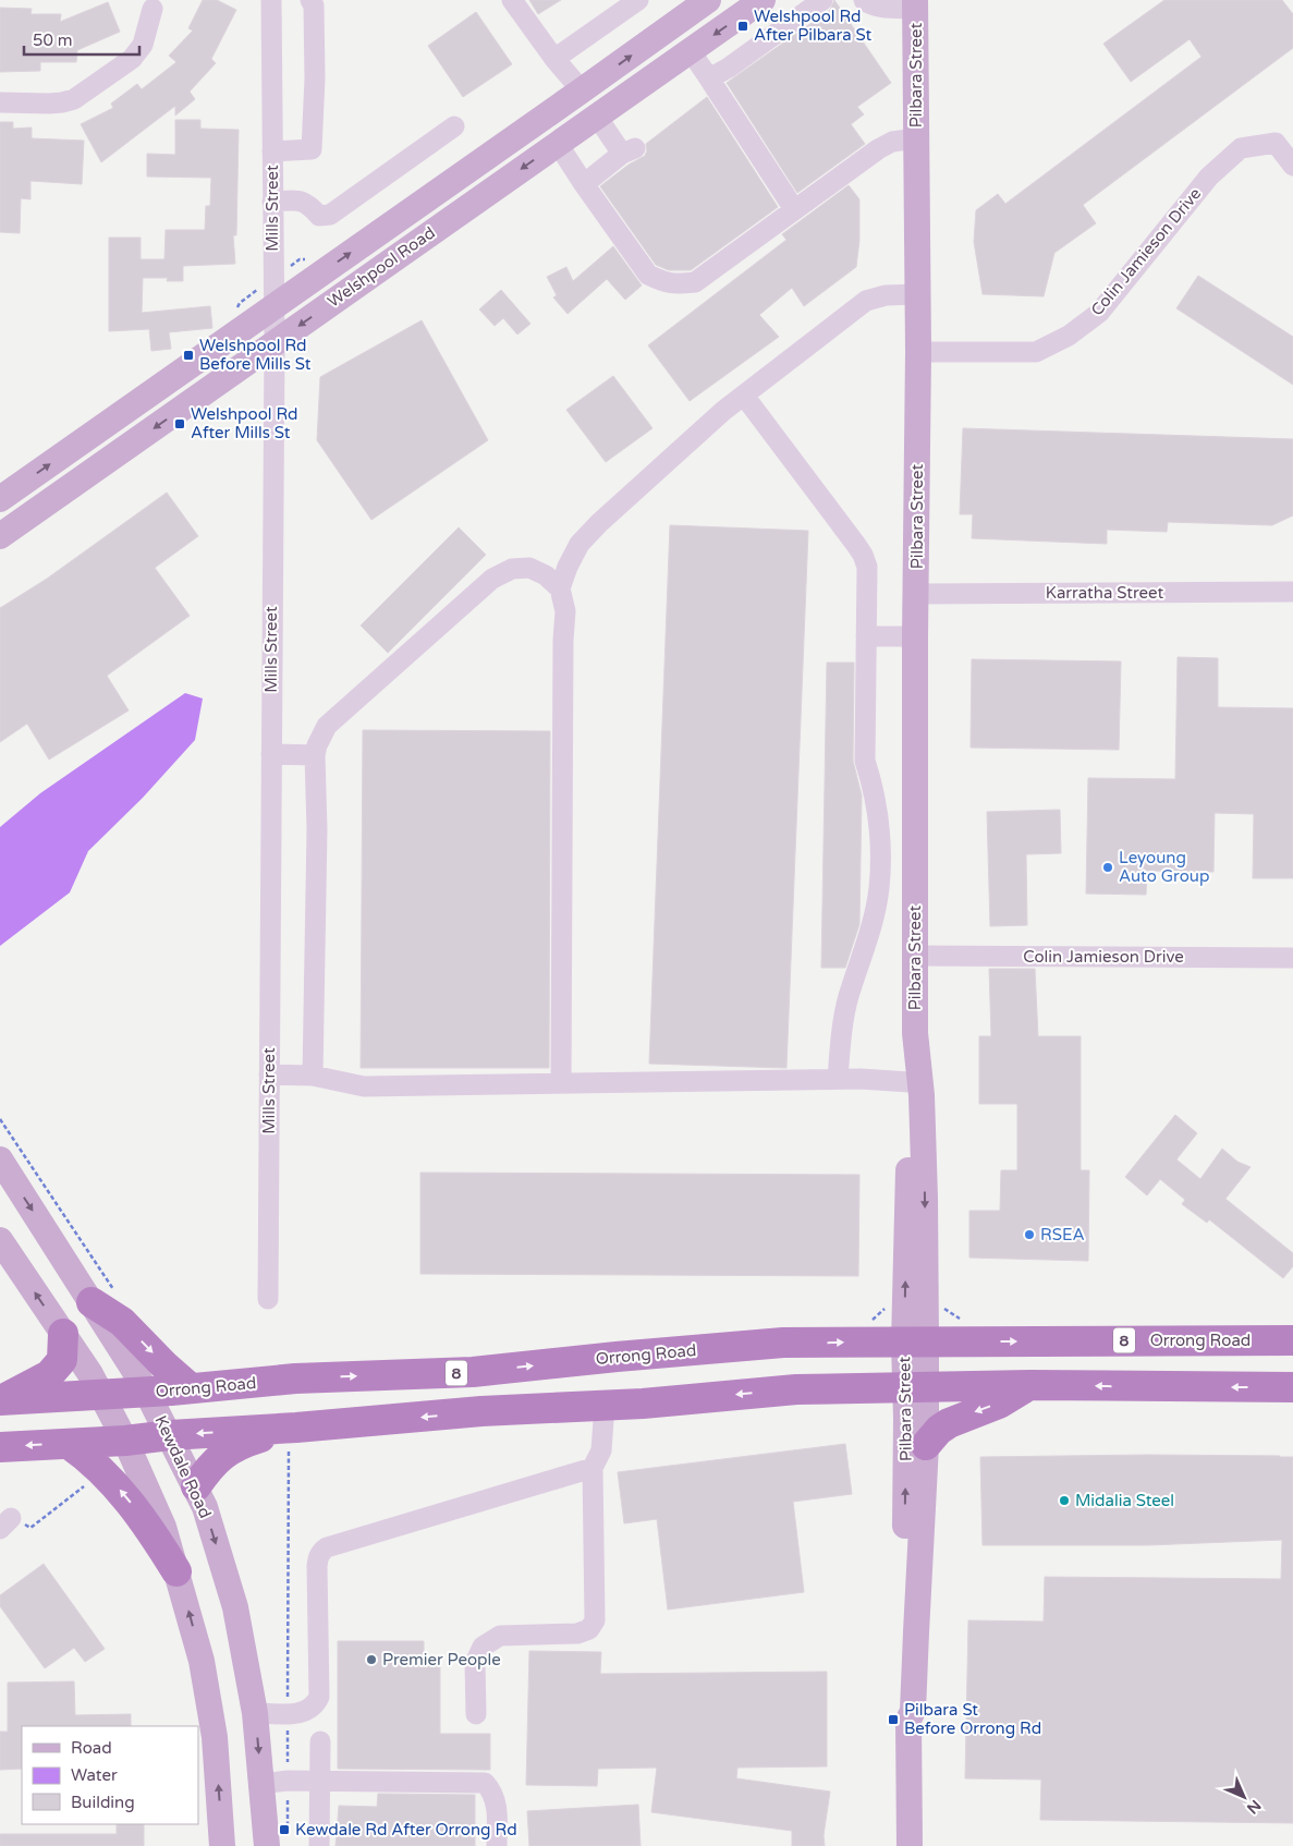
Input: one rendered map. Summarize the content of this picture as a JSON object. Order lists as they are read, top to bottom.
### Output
{
  "streets": {
    "highway": ["8", "Orrong Road"],
    "main road": ["Pilbara Street", "Welshpool Road", "Kewdale Road"],
    "street": ["Mills Street", "Colin Jamieson Drive", "Karratha Street"]
  },
  "crossings": [
    ["Pilbara Street", "Colin Jamieson Drive"],
    ["Pilbara Street", "Karratha Street"],
    ["Pilbara Street", "Orrong Road"],
    ["Mills Street", "Welshpool Road"],
    ["Orrong Road", "Kewdale Road"]
  ],
  "places": {
    "transit": [
      "Welshpool Rd After Pilbara St",
      "Welshpool Rd Before Mills St",
      "Welshpool Rd After Mills St",
      "Pilbara St Before Orrong Rd",
      "Kewdale Rd After Orrong Rd"
    ],
    "other": [
      "Leyoung Auto Group",
      "RSEA",
      "Midalia Steel",
      "Premier People"
    ]
  },
  "legend": ["Road", "Water", "Building"],
  "scale_bar": "50 m",
  "north": "bottom right"
}
